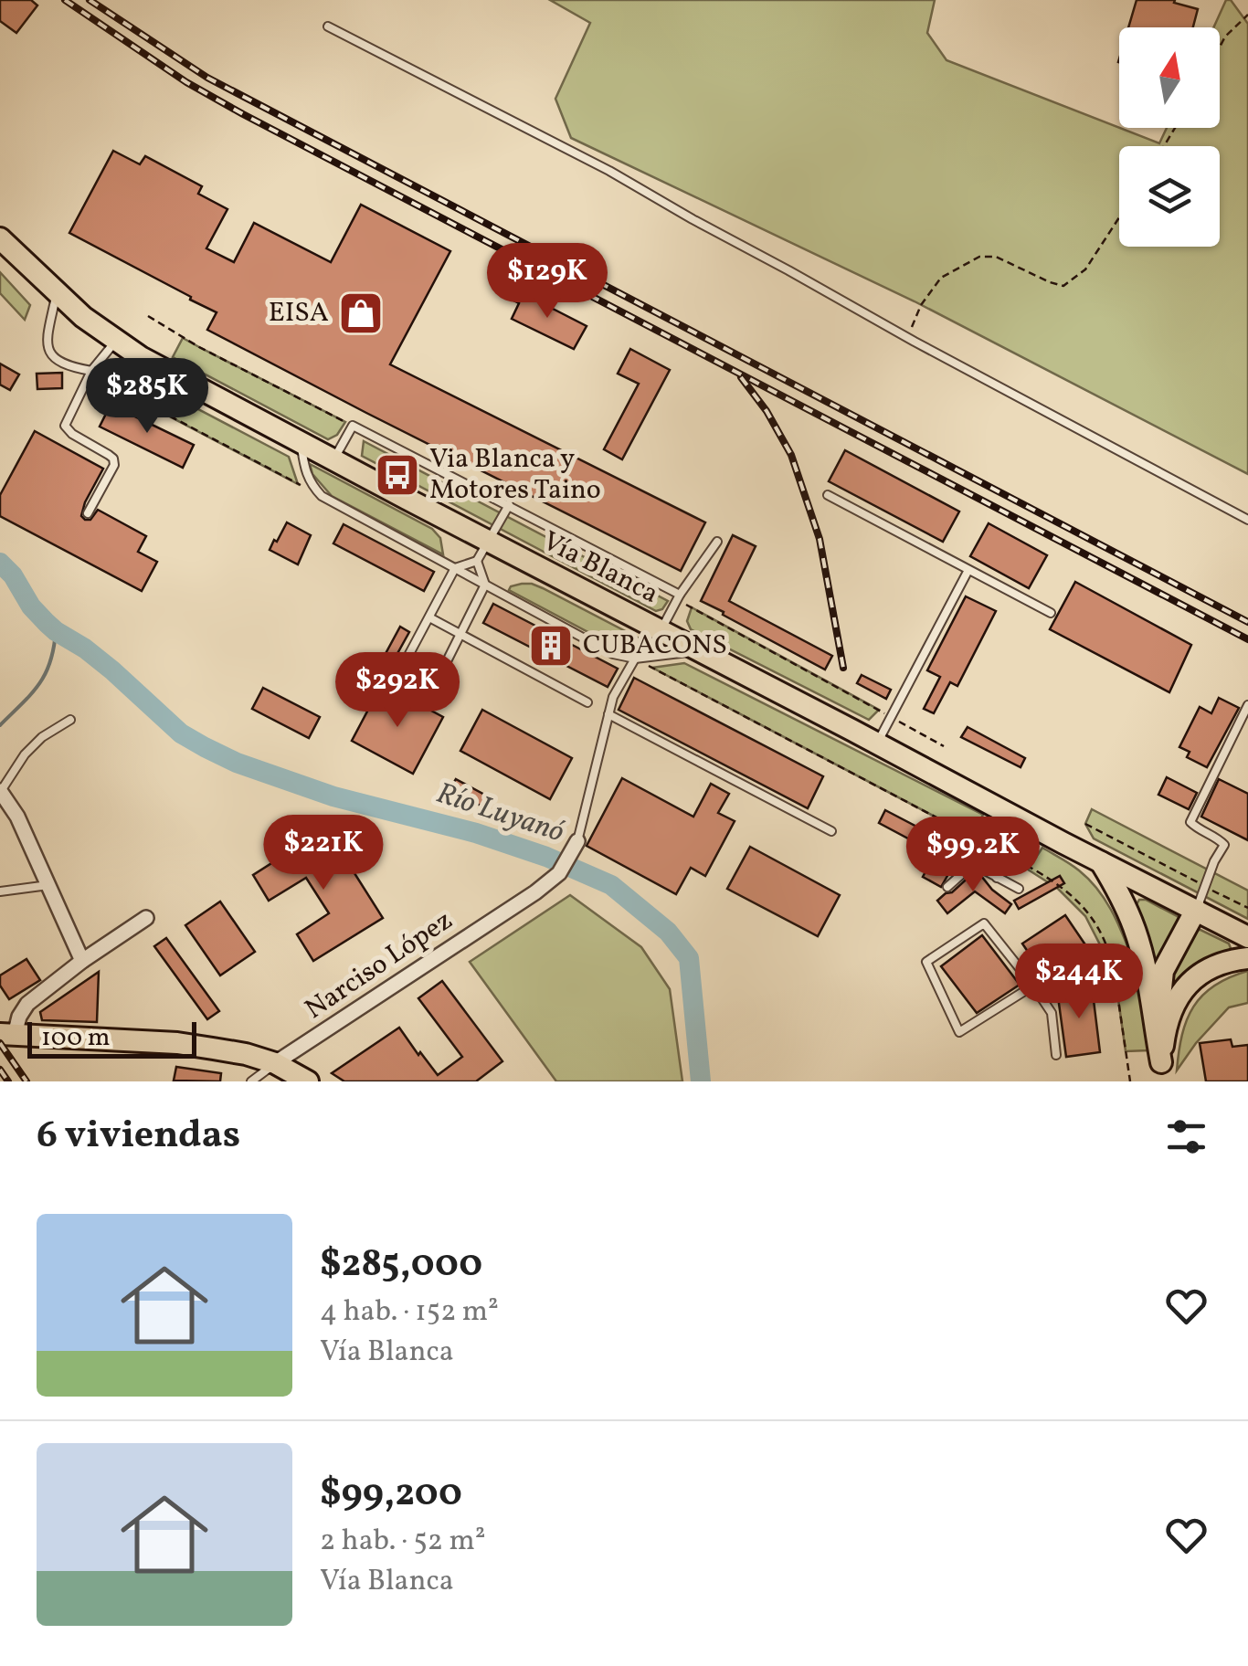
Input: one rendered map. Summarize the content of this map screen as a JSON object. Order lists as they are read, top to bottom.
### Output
{
  "streets": {
    "main road": ["Vía Blanca"],
    "street": ["Narciso López"]
  },
  "water": ["Río Luyanó"],
  "places": {
    "shop": ["EISA"],
    "bus stop": ["Via Blanca y Motores Taino"],
    "building": ["CUBACONS"]
  },
  "scale_bar": "100 m",
  "north": "top",
  "page": {
    "price": [
      "$129K",
      "$285K",
      "$292K",
      "$221K",
      "$99.2K",
      "$244K"
    ],
    "scale": "100 m",
    "heading": "6 viviendas",
    "list": [
      {
        "name": "$285,000",
        "note": "4 hab. · 152 m² · Vía Blanca"
      },
      {
        "name": "$99,200",
        "note": "2 hab. · 52 m² · Vía Blanca"
      }
    ]
  }
}
